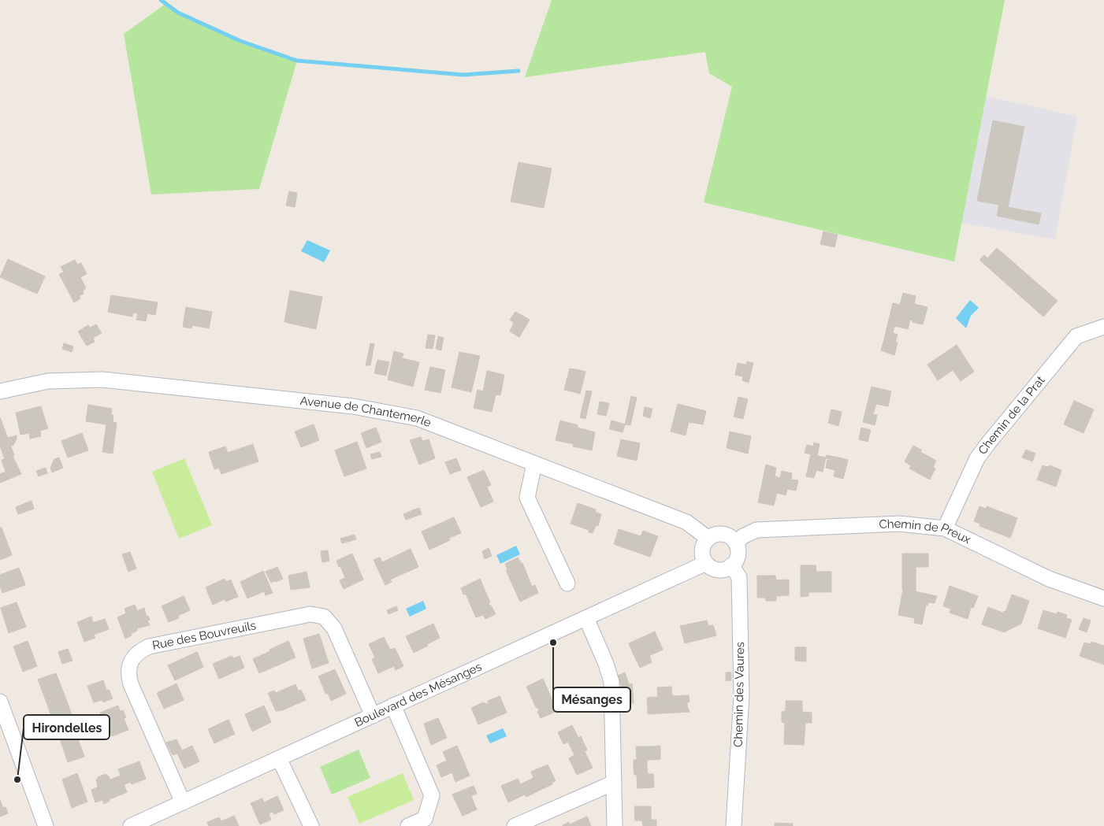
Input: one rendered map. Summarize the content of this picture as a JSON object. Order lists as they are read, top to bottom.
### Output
{
  "streets": {
    "street": [
      "Avenue de Chantemerle",
      "Chemin de la Prat",
      "Chemin de Preux",
      "Rue des Bouvreuils",
      "Boulevard des Mésanges",
      "Chemin des Vaures"
    ]
  },
  "crossings": [
    ["Avenue de Chantemerle", "Chemin de Preux"],
    ["Avenue de Chantemerle", "Boulevard des Mésanges"],
    ["Avenue de Chantemerle", "Chemin des Vaures"],
    ["Chemin de la Prat", "Chemin de Preux"],
    ["Chemin de Preux", "Boulevard des Mésanges"],
    ["Chemin de Preux", "Chemin des Vaures"],
    ["Rue des Bouvreuils", "Boulevard des Mésanges"],
    ["Boulevard des Mésanges", "Chemin des Vaures"]
  ],
  "places": ["Mésanges", "Hirondelles"]
}
